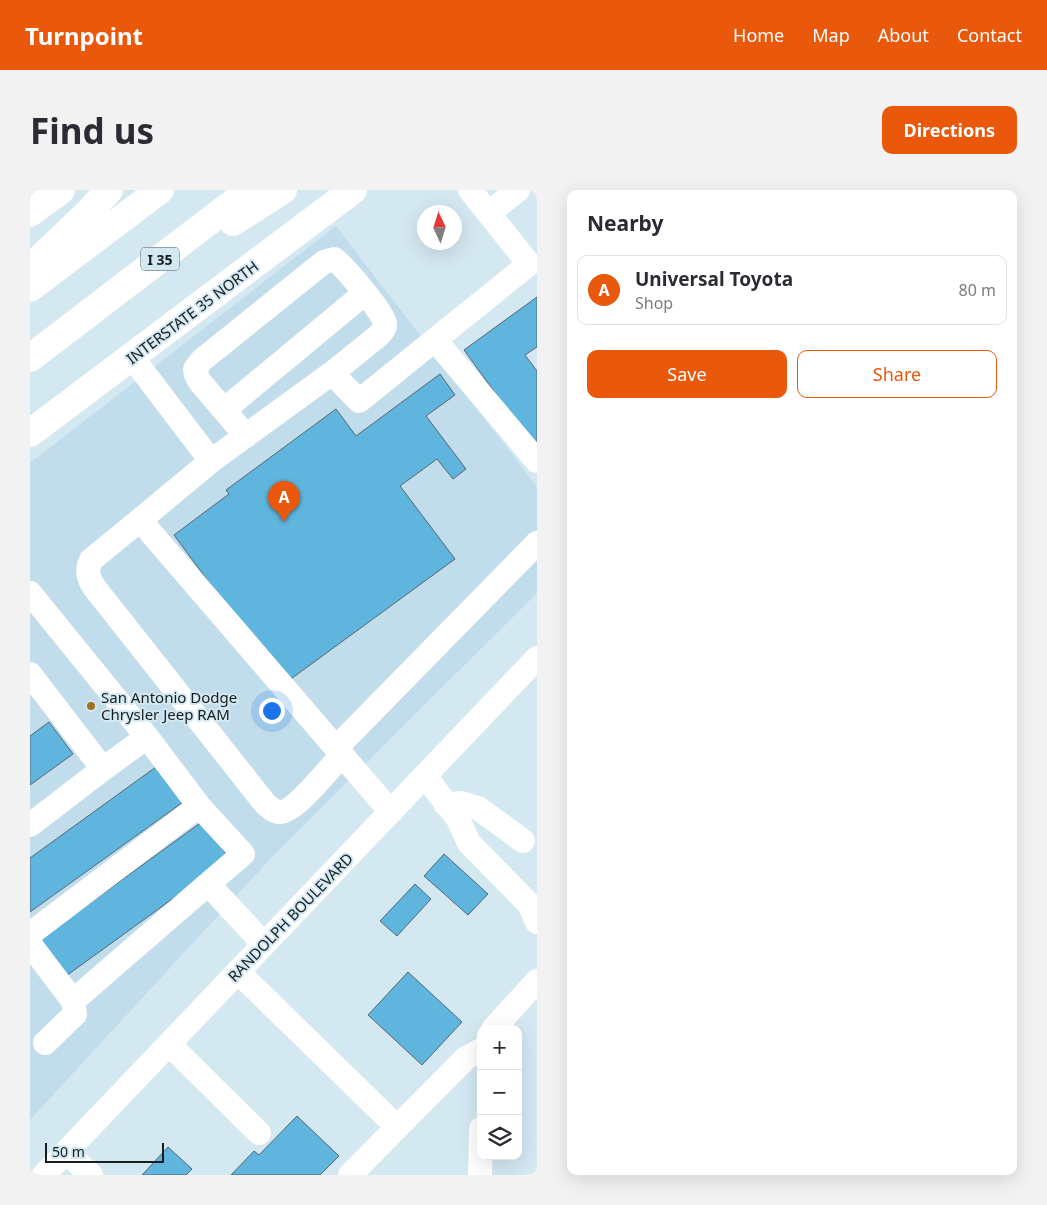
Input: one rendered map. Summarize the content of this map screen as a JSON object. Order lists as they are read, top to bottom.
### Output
{
  "streets": {
    "main road": ["I 35", "INTERSTATE 35 NORTH"],
    "street": ["RANDOLPH BOULEVARD"]
  },
  "places": ["San Antonio Dodge Chrysler Jeep RAM"],
  "scale_bar": "50 m",
  "north": "top",
  "page": {
    "header": "Turnpoint",
    "nav": [
      "Home",
      "Map",
      "About",
      "Contact"
    ],
    "buttons": [
      "Directions",
      ["Save", "Share"]
    ],
    "title": "Find us",
    "heading": "Nearby",
    "list": [
      {
        "mark": "A",
        "name": "Universal Toyota",
        "note": "Shop",
        "value": "80 m"
      }
    ],
    "pins": "A",
    "map_buttons": ["+", "−"],
    "scale": "50 m"
  }
}
